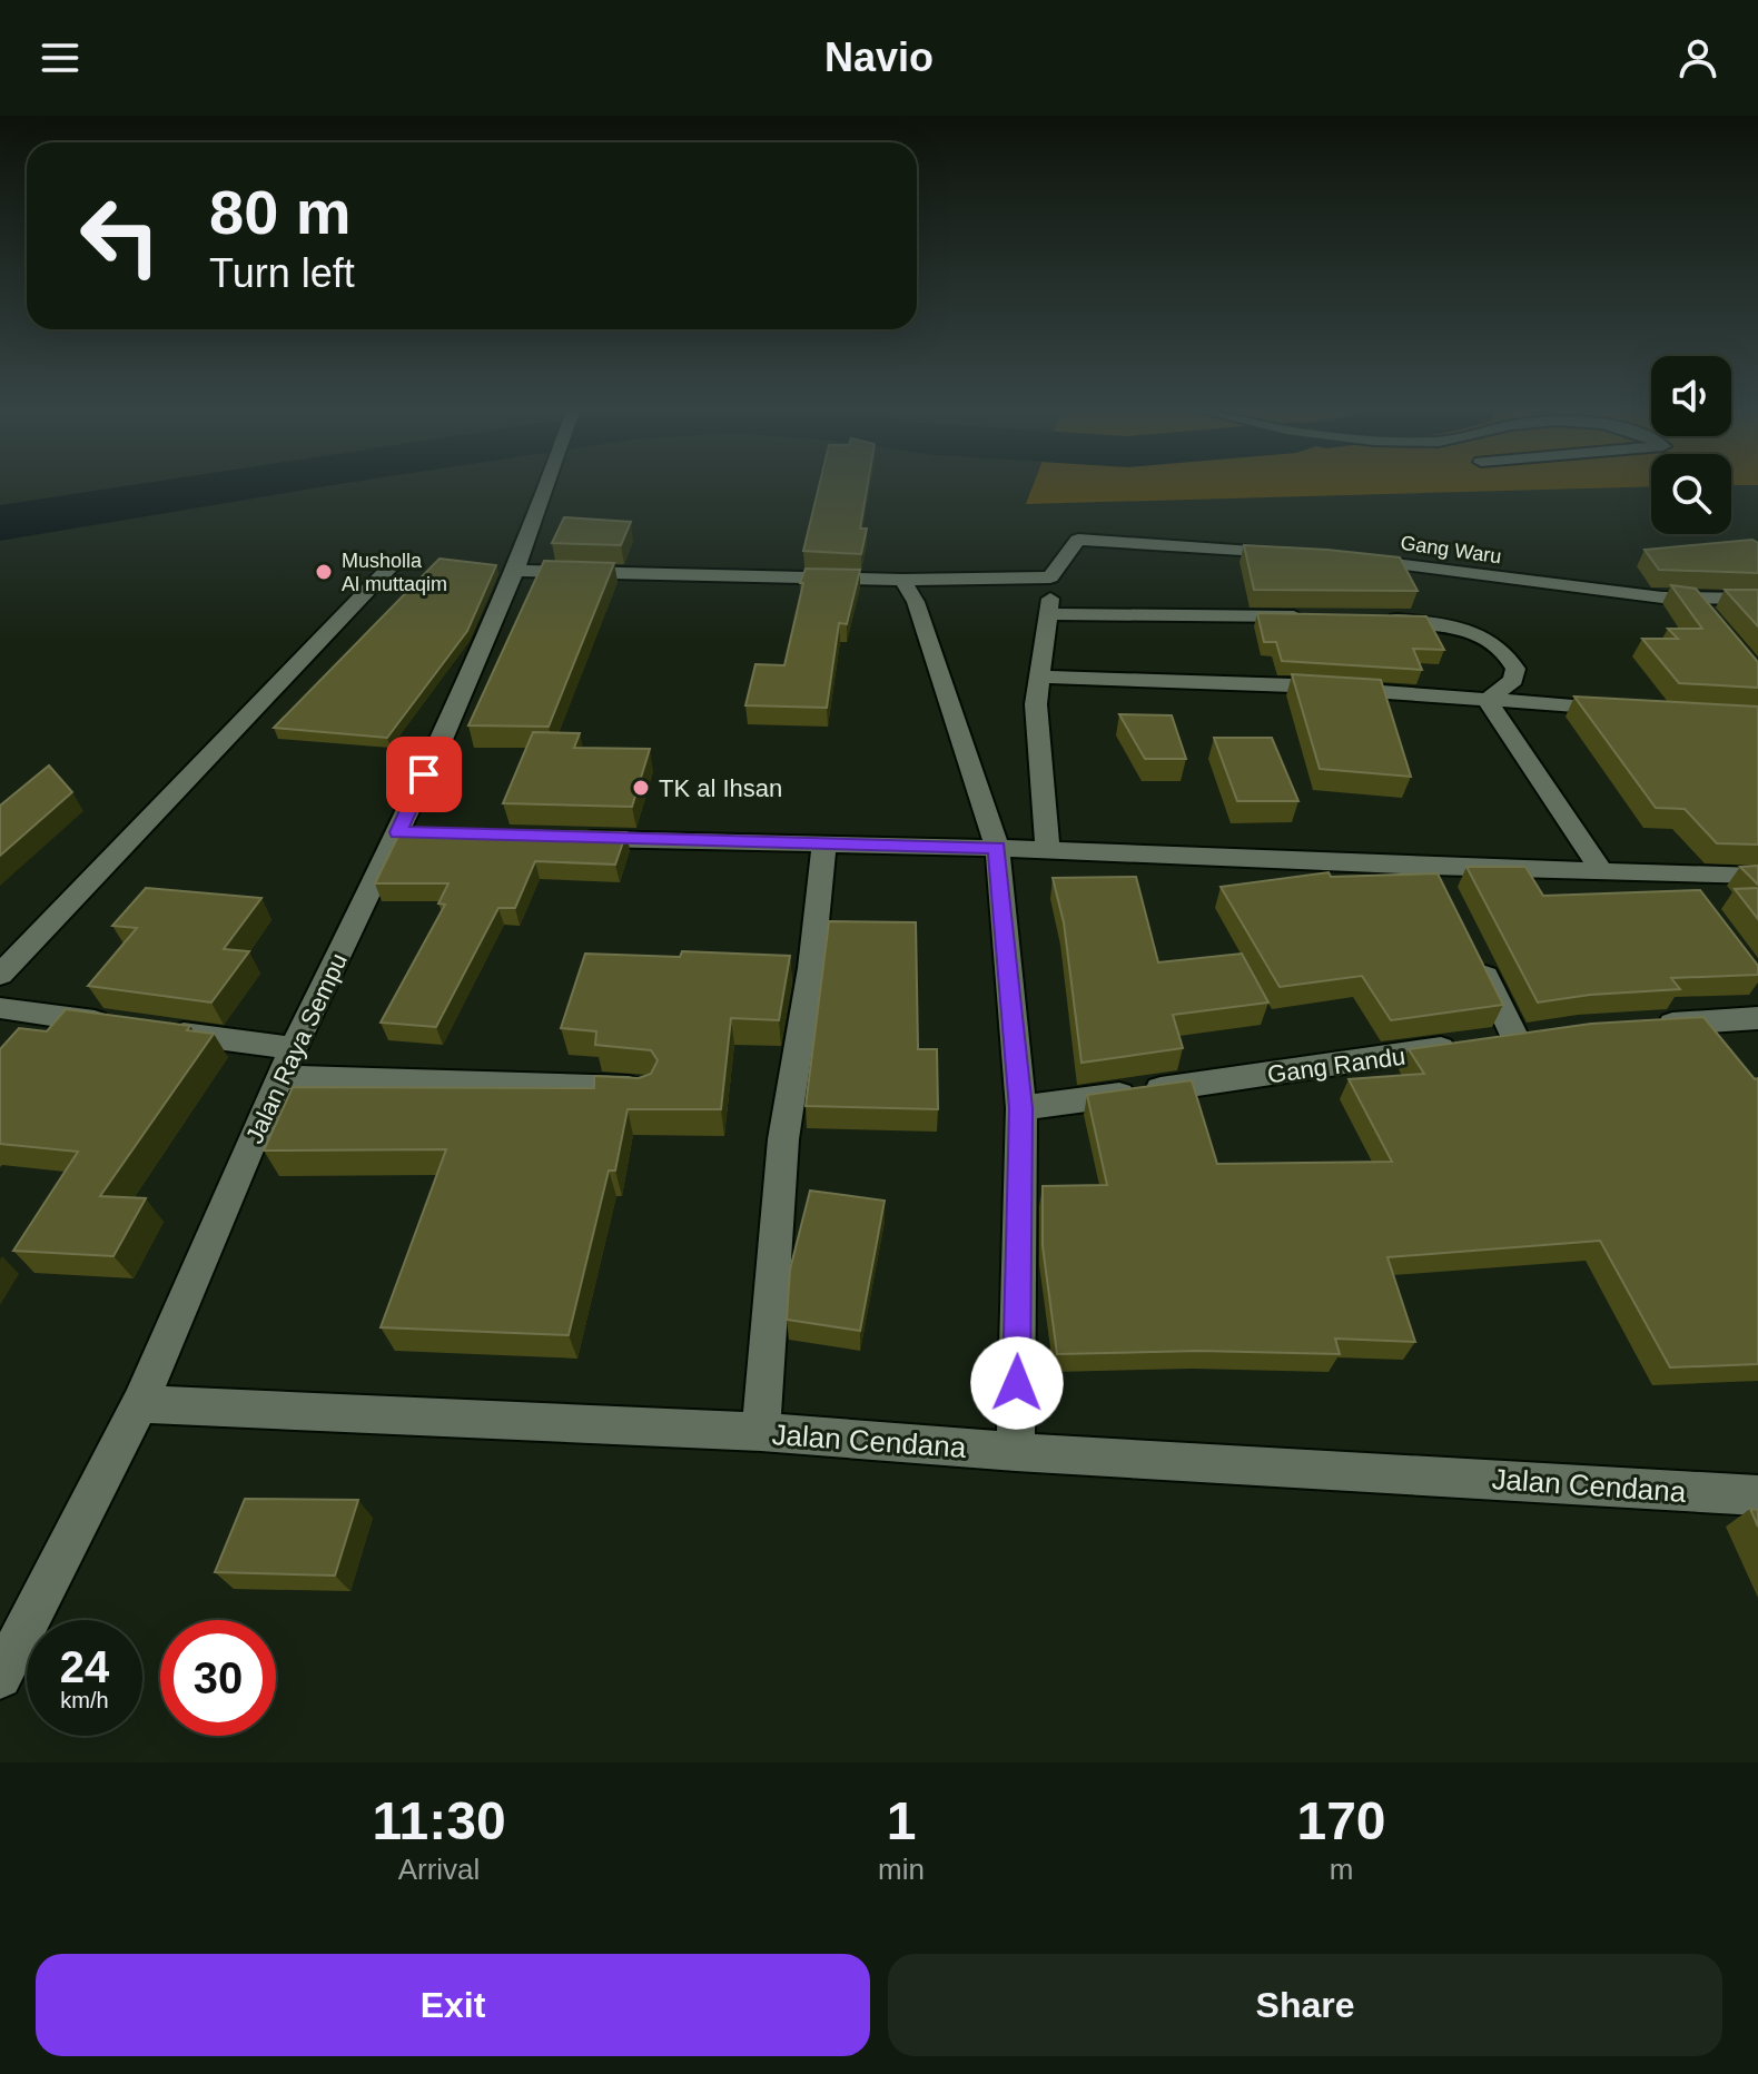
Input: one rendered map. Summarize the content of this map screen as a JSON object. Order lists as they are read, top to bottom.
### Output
{
  "streets": {
    "street": [
      "Gang Waru",
      "Jalan Raya Sempu",
      "Gang Randu",
      "Jalan Cendana"
    ]
  },
  "crossings": [
    ["Jalan Raya Sempu", "Jalan Cendana"]
  ],
  "places": ["Musholla Al muttaqim", "TK al Ihsan"],
  "page": {
    "header": "Navio",
    "turn": ["80 m", "Turn left"],
    "speed": "24 km/h",
    "limit": "30",
    "eta": [
      "11:30",
      "Arrival",
      "1",
      "min",
      "170",
      "m"
    ],
    "buttons": ["Exit", "Share"]
  }
}
